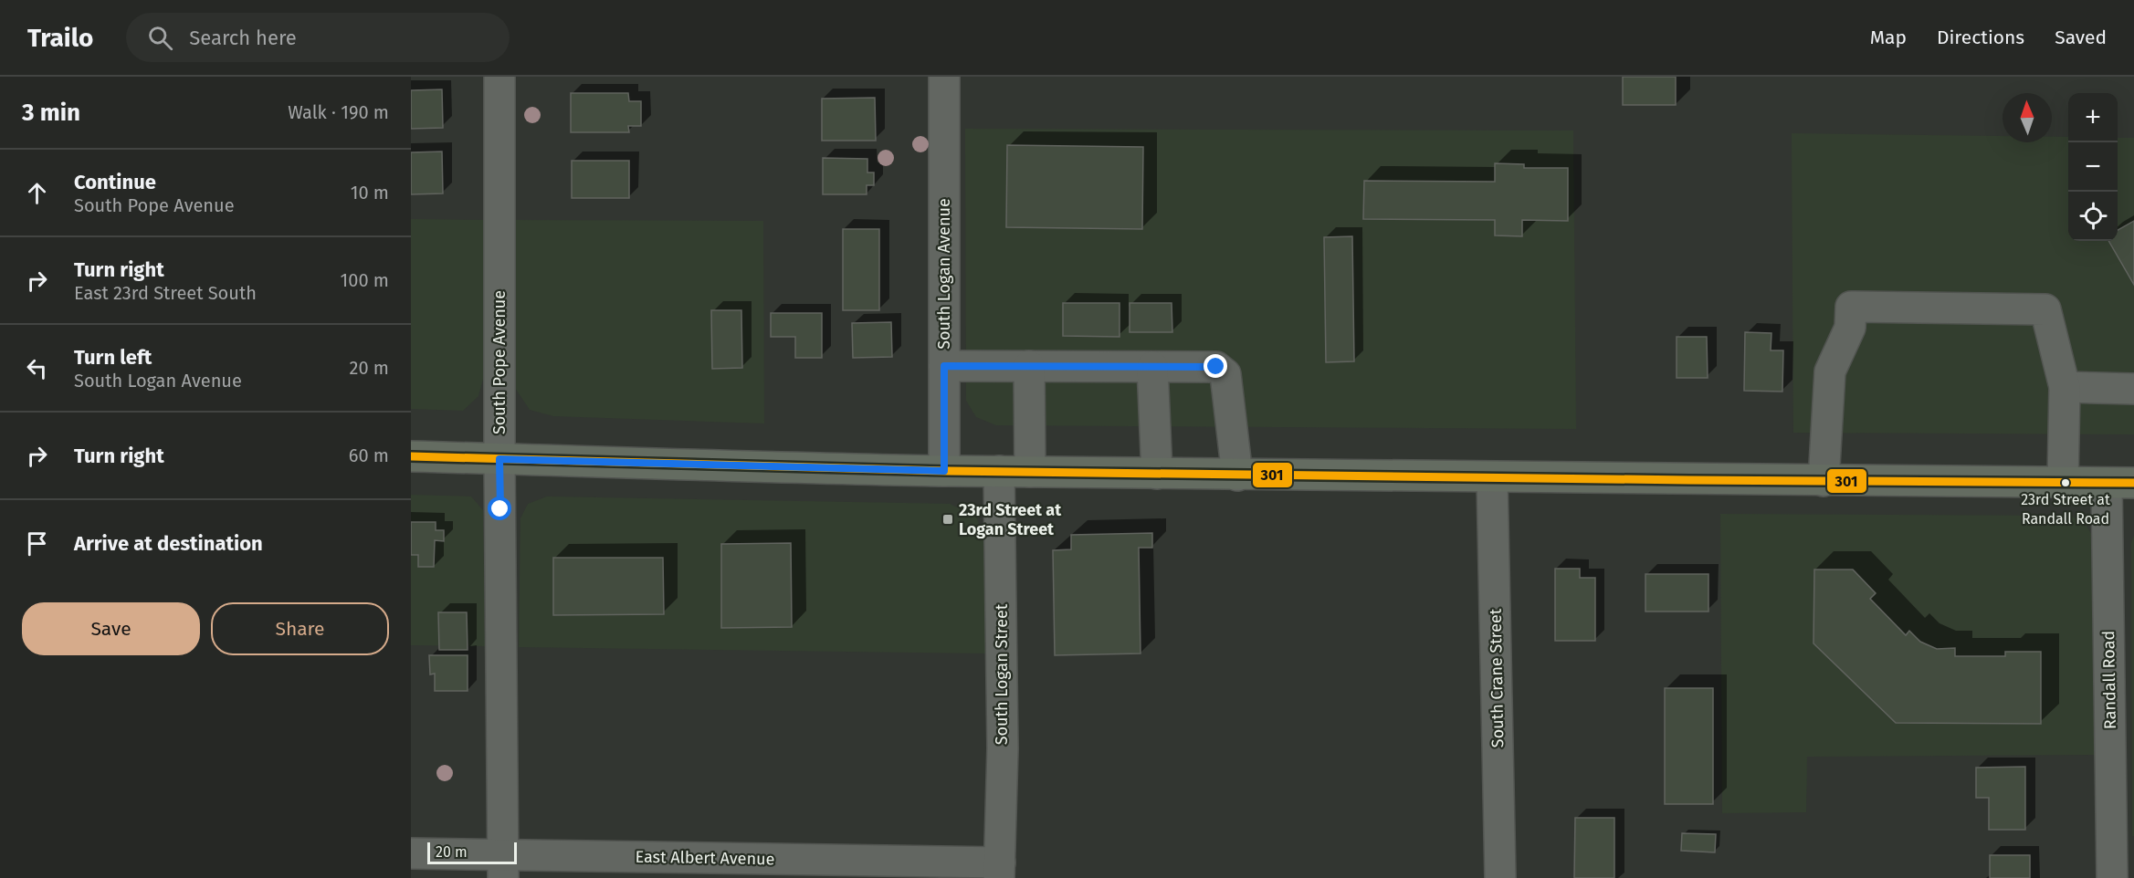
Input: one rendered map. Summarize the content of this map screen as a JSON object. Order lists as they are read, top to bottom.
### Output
{
  "streets": {
    "street": [
      "South Logan Avenue",
      "South Pope Avenue",
      "South Logan Street",
      "South Crane Street",
      "Randall Road",
      "East Albert Avenue"
    ]
  },
  "crossings": [
    ["South Pope Avenue", "East Albert Avenue"],
    ["South Logan Street", "East Albert Avenue"]
  ],
  "places": {
    "other": ["23rd Street at Randall Road"],
    "transit": ["23rd Street at Logan Street"]
  },
  "lines": ["transit line 301"],
  "scale_bar": "20 m",
  "north": "top",
  "page": {
    "header": "Trailo",
    "search": "Search here",
    "nav": ["Map", "Directions", "Saved"],
    "heading": ["3 min", "Walk · 190 m"],
    "map_buttons": ["+", "−"],
    "list": [
      ["Continue", "South Pope Avenue", "10 m"],
      ["Turn right", "East 23rd Street South", "100 m"],
      ["Turn left", "South Logan Avenue", "20 m"],
      ["Turn right", "60 m"],
      "Arrive at destination"
    ],
    "buttons": ["Save", "Share"],
    "scale": "20 m"
  }
}
